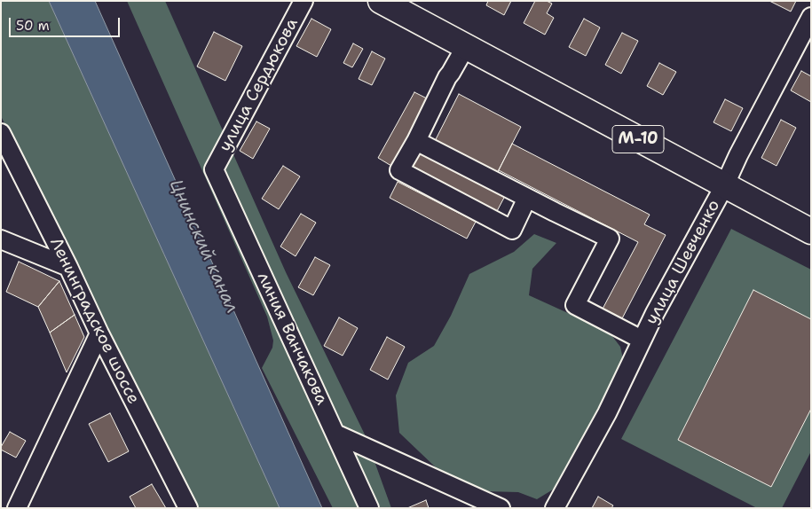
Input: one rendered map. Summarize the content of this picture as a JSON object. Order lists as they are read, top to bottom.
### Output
{
  "streets": {
    "highway": ["М-10"],
    "street": [
      "улица Сердюкова",
      "улица Шевченко",
      "Ленинградское шоссе",
      "линия Ванчакова"
    ]
  },
  "crossings": [
    ["улица Сердюкова", "линия Ванчакова"],
    ["М-10", "улица Шевченко"]
  ],
  "water": ["Цнинский канал"],
  "scale_bar": "50 m"
}
